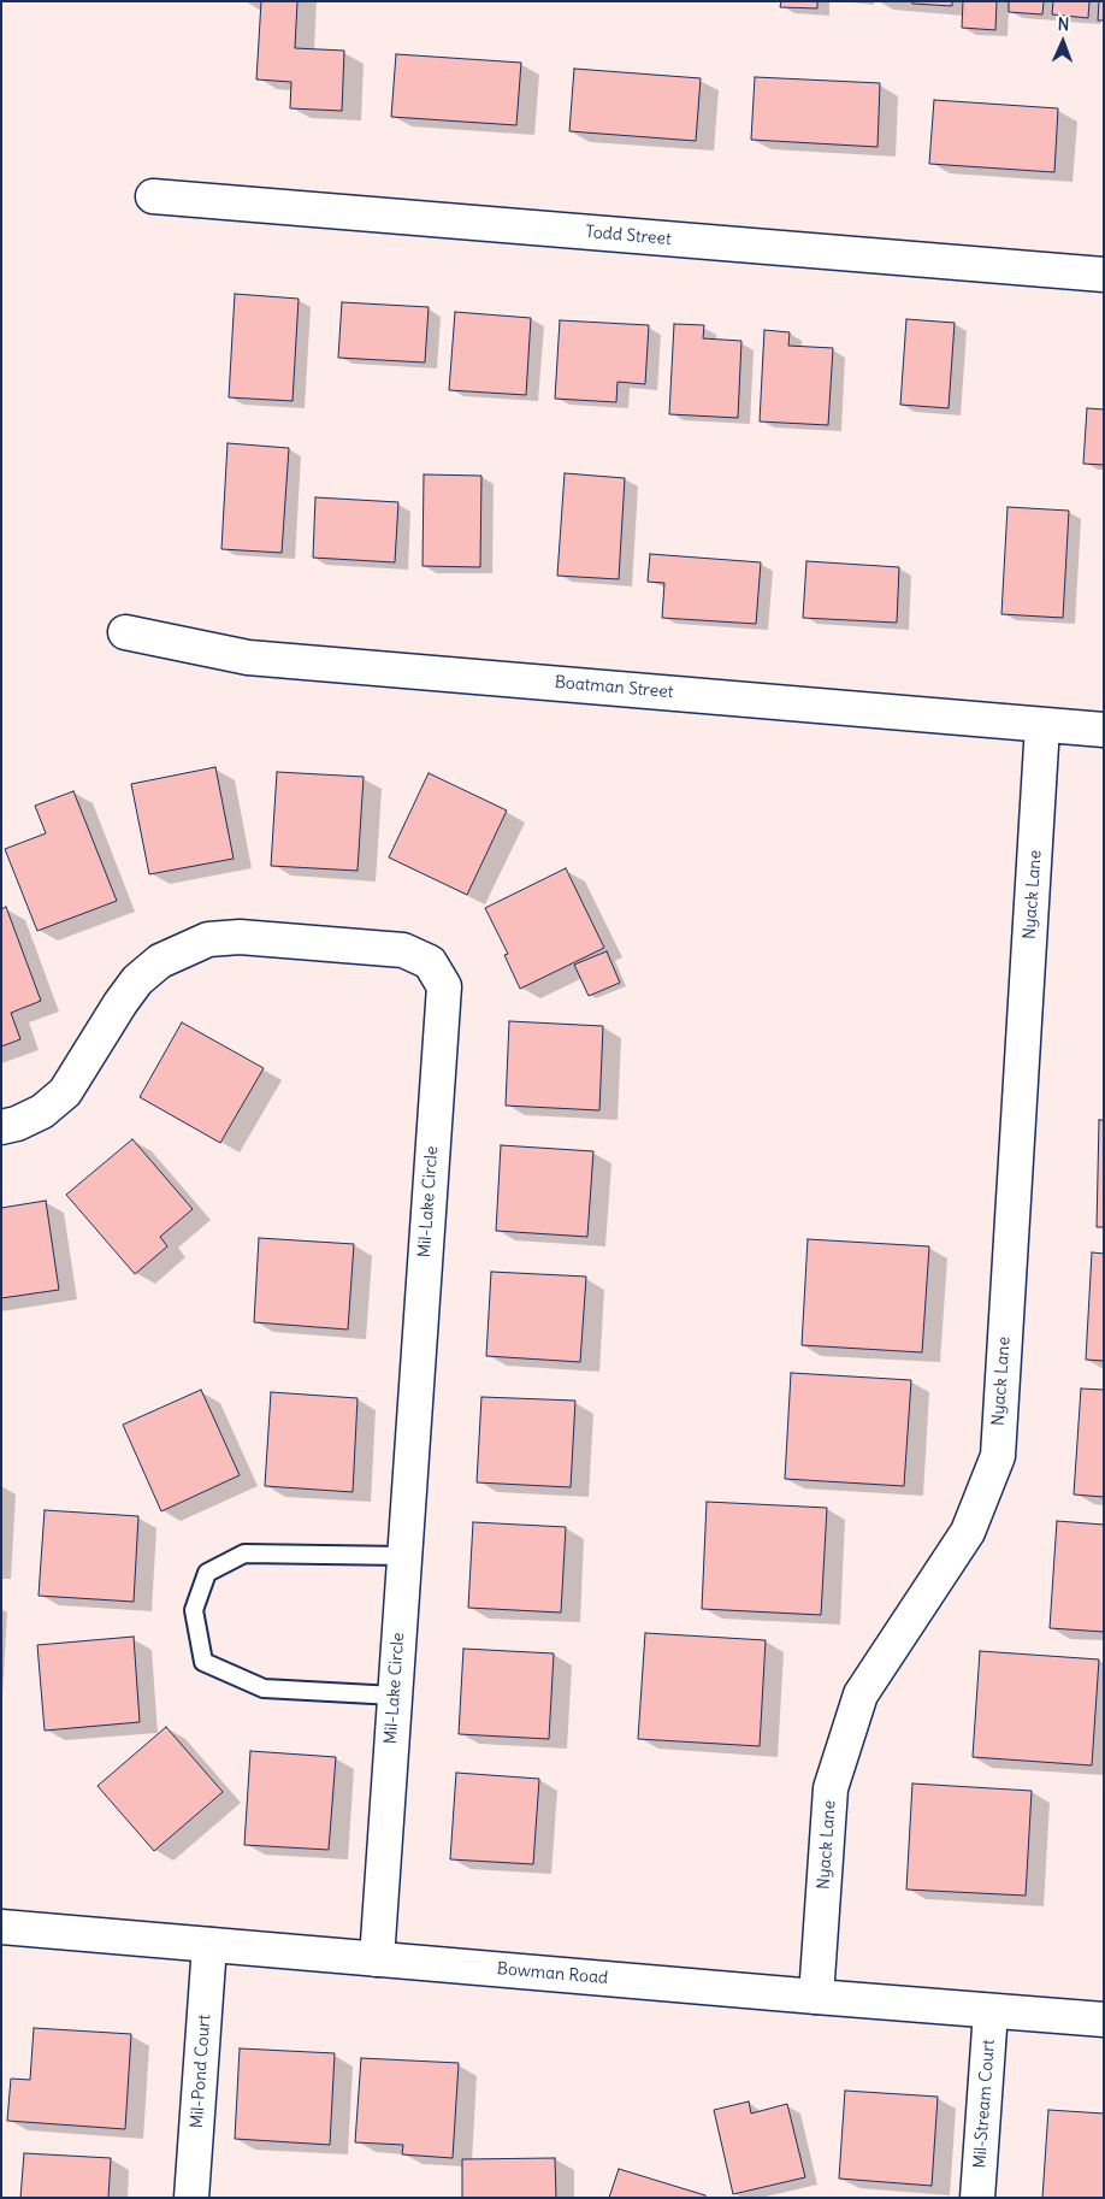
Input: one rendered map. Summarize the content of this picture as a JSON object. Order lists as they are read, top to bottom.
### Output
{
  "streets": {
    "street": [
      "Todd Street",
      "Boatman Street",
      "Nyack Lane",
      "Mil-Lake Circle",
      "Bowman Road",
      "Mil-Pond Court",
      "Mil-Stream Court"
    ]
  },
  "crossings": [
    ["Boatman Street", "Nyack Lane"],
    ["Nyack Lane", "Bowman Road"],
    ["Mil-Lake Circle", "Bowman Road"],
    ["Bowman Road", "Mil-Pond Court"],
    ["Bowman Road", "Mil-Stream Court"]
  ],
  "north": "top"
}
